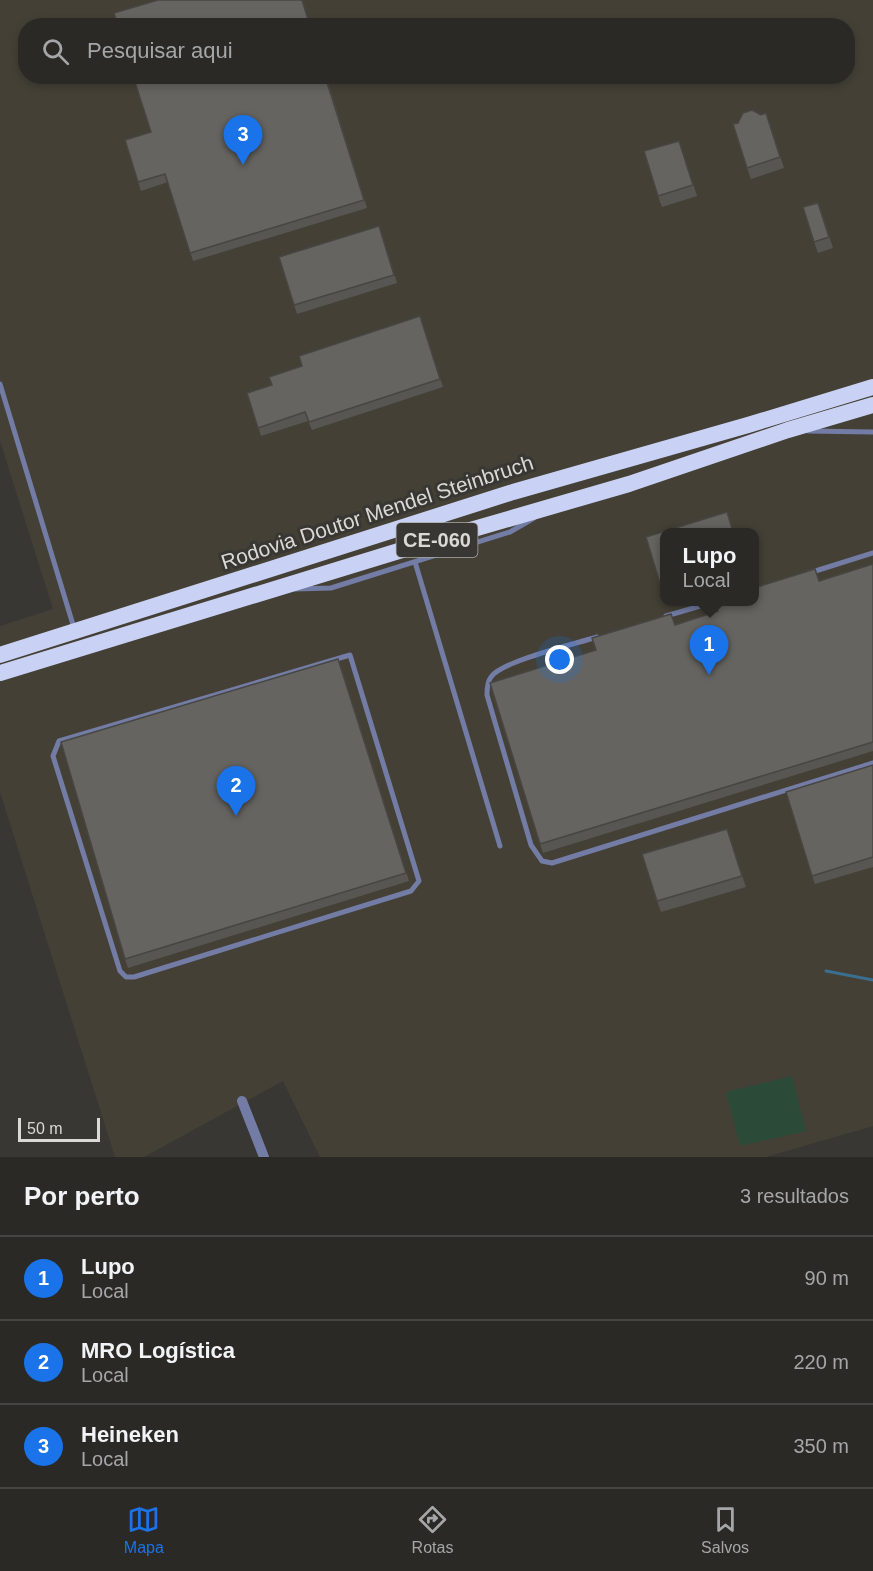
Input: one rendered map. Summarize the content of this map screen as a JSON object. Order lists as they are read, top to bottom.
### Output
{
  "streets": {
    "highway": ["Rodovia Doutor Mendel Steinbruch", "CE-060"]
  },
  "scale_bar": "50 m",
  "page": {
    "search": "Pesquisar aqui",
    "pins": ["3", "1", "2"],
    "popup": ["Lupo", "Local"],
    "scale": "50 m",
    "heading": ["Por perto", "3 resultados"],
    "list": [
      {
        "mark": "1",
        "name": "Lupo",
        "note": "Local",
        "value": "90 m"
      },
      {
        "mark": "2",
        "name": "MRO Logística",
        "note": "Local",
        "value": "220 m"
      },
      {
        "mark": "3",
        "name": "Heineken",
        "note": "Local",
        "value": "350 m"
      }
    ],
    "nav": ["Mapa", "Rotas", "Salvos"]
  }
}
